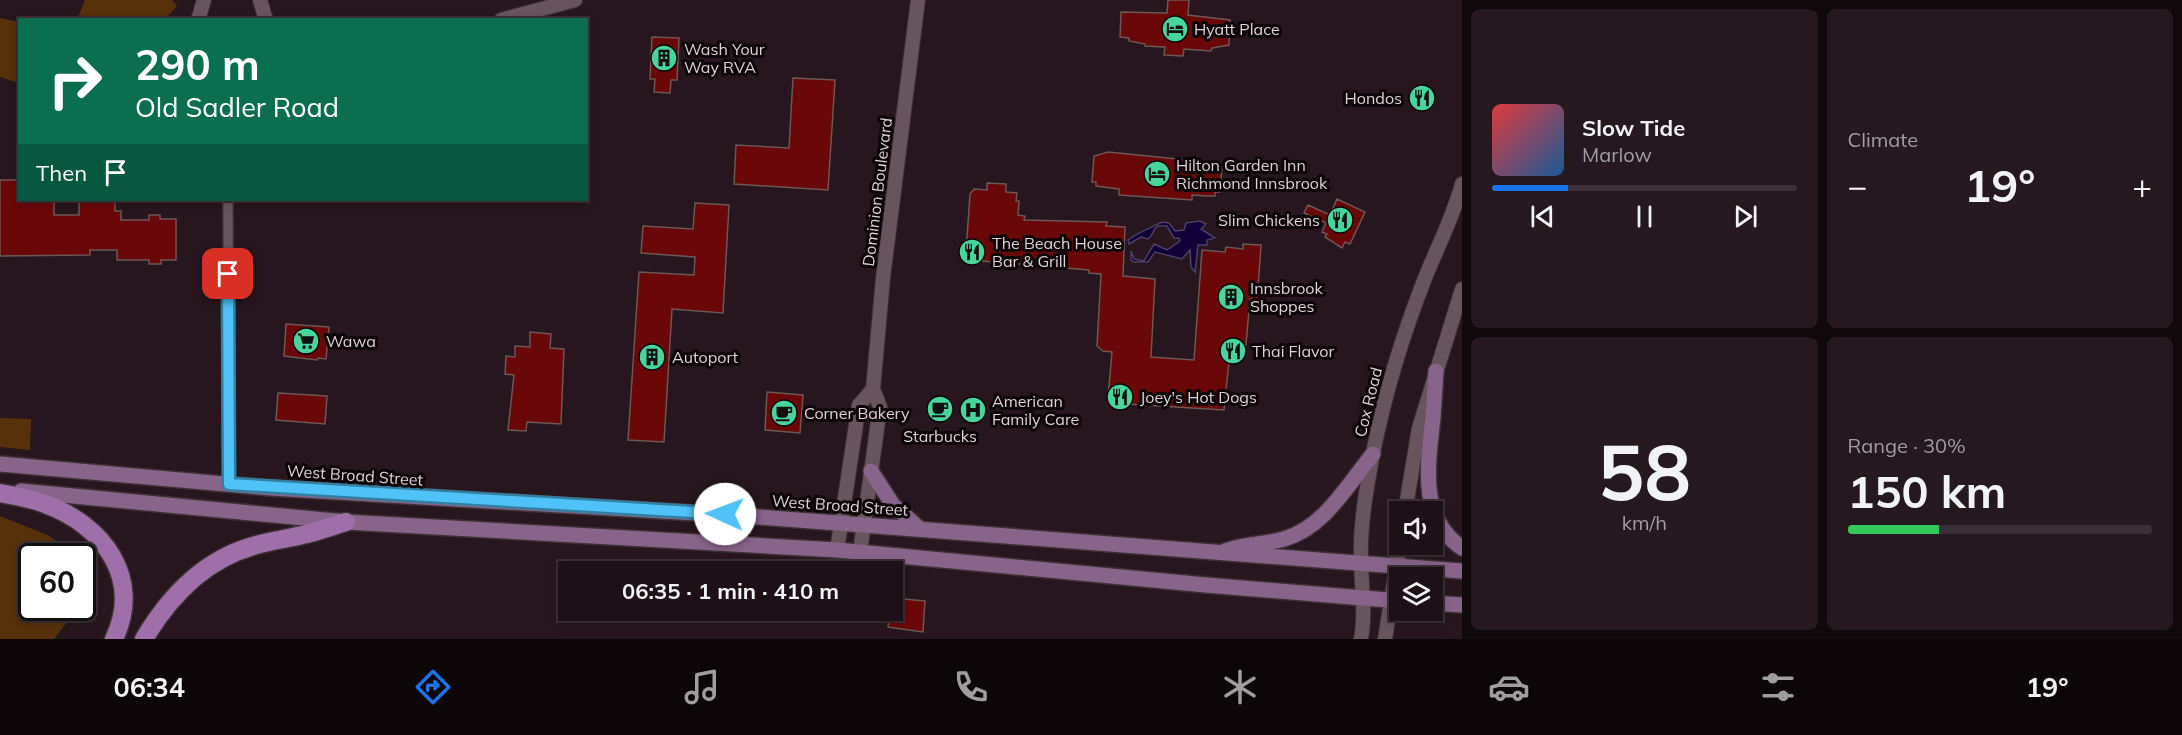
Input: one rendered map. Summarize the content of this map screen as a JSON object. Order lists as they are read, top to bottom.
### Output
{
  "streets": {
    "main road": ["West Broad Street"],
    "street": ["Dominion Boulevard", "Cox Road"]
  },
  "crossings": [
    ["Dominion Boulevard", "West Broad Street"],
    ["Cox Road", "West Broad Street"]
  ],
  "places": {
    "hotel": ["Hyatt Place", "Hilton Garden Inn Richmond Innsbrook"],
    "building": ["Wash Your Way RVA", "Innsbrook Shoppes", "Autoport"],
    "restaurant": [
      "Hondos",
      "Slim Chickens",
      "The Beach House Bar & Grill",
      "Thai Flavor",
      "Joey's Hot Dogs"
    ],
    "supermarket": ["Wawa"],
    "cafe": ["Starbucks", "Corner Bakery"],
    "hospital": ["American Family Care"]
  },
  "page": {
    "tile": [
      "Climate",
      ["58", "km/h"],
      ["Range · 30%", "150 km"]
    ],
    "turn": ["290 m", "Old Sadler Road"],
    "song": ["Slow Tide", "Marlow"],
    "then": "Then",
    "heat": ["−", "19°", "+"],
    "limit": "60",
    "trip": "06:35 · 1 min · 410 m",
    "tabs": ["06:34", "19°"]
  }
}
